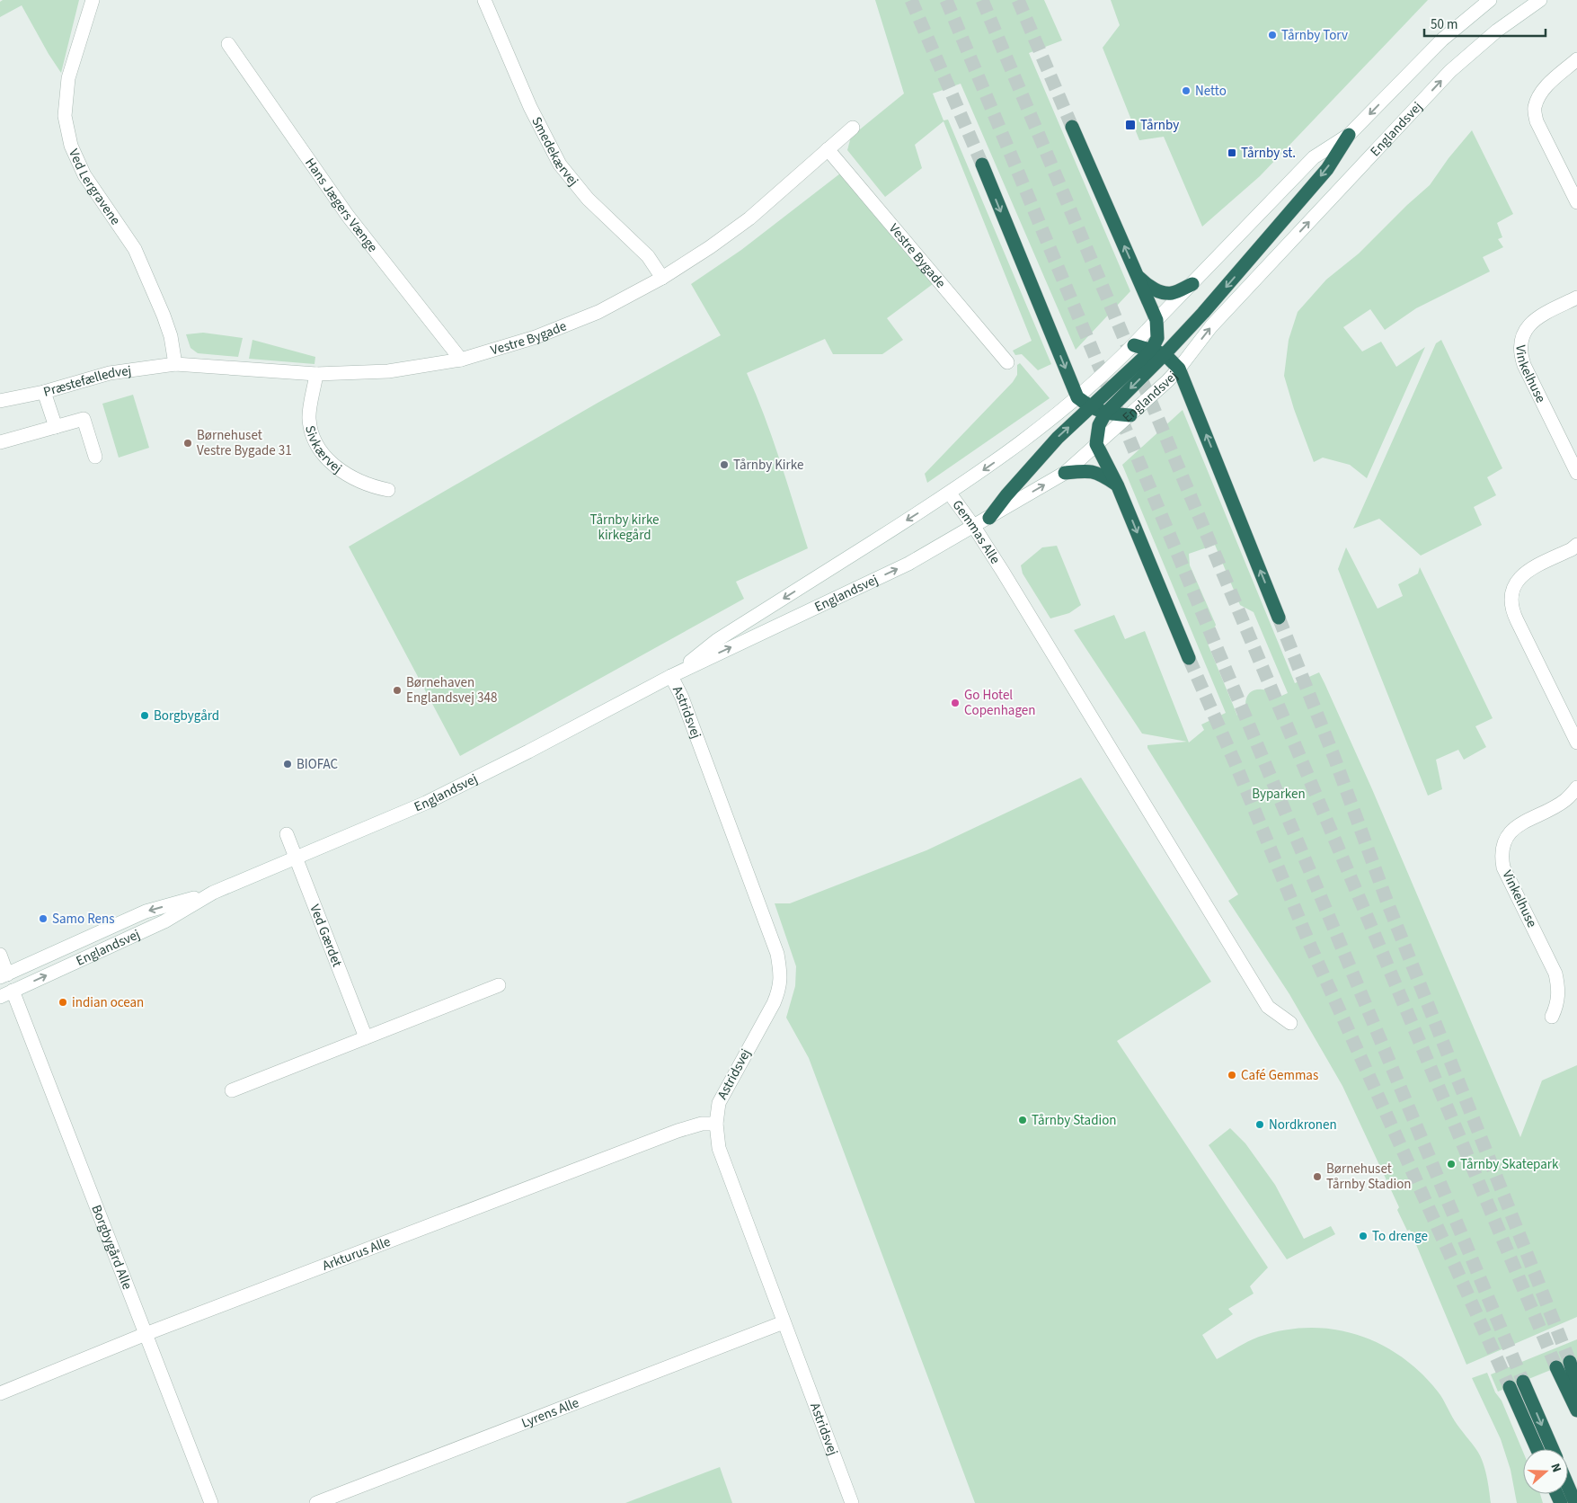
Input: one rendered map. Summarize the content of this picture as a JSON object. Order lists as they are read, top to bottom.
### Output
{
  "streets": {
    "street": [
      "Englandsvej",
      "Smedekærvej",
      "Ved Lergravene",
      "Hans Jægers Vænge",
      "Vestre Bygade",
      "Vinkelhuse",
      "Præstefælledvej",
      "Sivkærvej",
      "Gemmas Alle",
      "Astridsvej",
      "Ved Gærdet",
      "Borgbygård Alle",
      "Arkturus Alle",
      "Lyrens Alle"
    ]
  },
  "crossings": [
    ["Englandsvej", "Gemmas Alle"],
    ["Englandsvej", "Astridsvej"],
    ["Englandsvej", "Ved Gærdet"],
    ["Englandsvej", "Borgbygård Alle"],
    ["Smedekærvej", "Vestre Bygade"],
    ["Ved Lergravene", "Vestre Bygade"],
    ["Ved Lergravene", "Præstefælledvej"],
    ["Hans Jægers Vænge", "Vestre Bygade"],
    ["Vestre Bygade", "Præstefælledvej"],
    ["Vestre Bygade", "Sivkærvej"],
    ["Astridsvej", "Arkturus Alle"],
    ["Astridsvej", "Lyrens Alle"],
    ["Borgbygård Alle", "Arkturus Alle"]
  ],
  "parks": ["Tårnby kirke kirkegård", "Byparken"],
  "places": {
    "other": [
      "Tårnby Torv",
      "Netto",
      "Børnehuset Vestre Bygade 31",
      "Tårnby Kirke",
      "Børnehaven Englandsvej 348",
      "Go Hotel Copenhagen",
      "Borgbygård",
      "BIOFAC",
      "Samo Rens",
      "indian ocean",
      "Café Gemmas",
      "Tårnby Stadion",
      "Nordkronen",
      "Tårnby Skatepark",
      "Børnehuset Tårnby Stadion",
      "To drenge"
    ],
    "transit": ["Tårnby", "Tårnby st."]
  },
  "scale_bar": "50 m",
  "north": "right"
}
